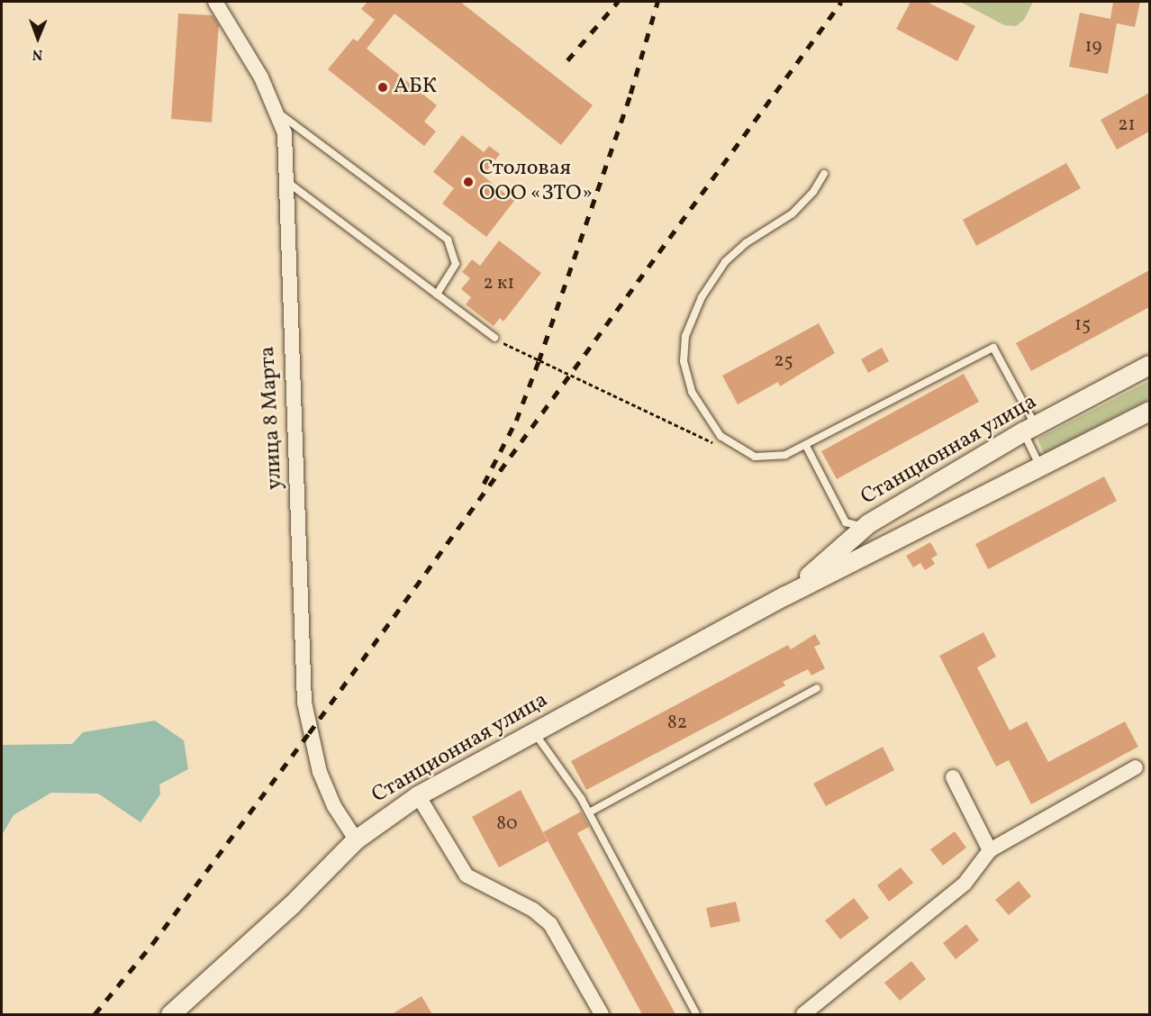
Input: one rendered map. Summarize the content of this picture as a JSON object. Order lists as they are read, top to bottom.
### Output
{
  "streets": {
    "street": ["улица 8 Марта", "Станционная улица"]
  },
  "crossings": [
    ["улица 8 Марта", "Станционная улица"]
  ],
  "places": ["АБК", "Столовая ООО «ЗТО»"],
  "house_numbers": [
    "19",
    "21",
    "2 к1",
    "15",
    "25",
    "82",
    "80"
  ],
  "north": "bottom"
}
